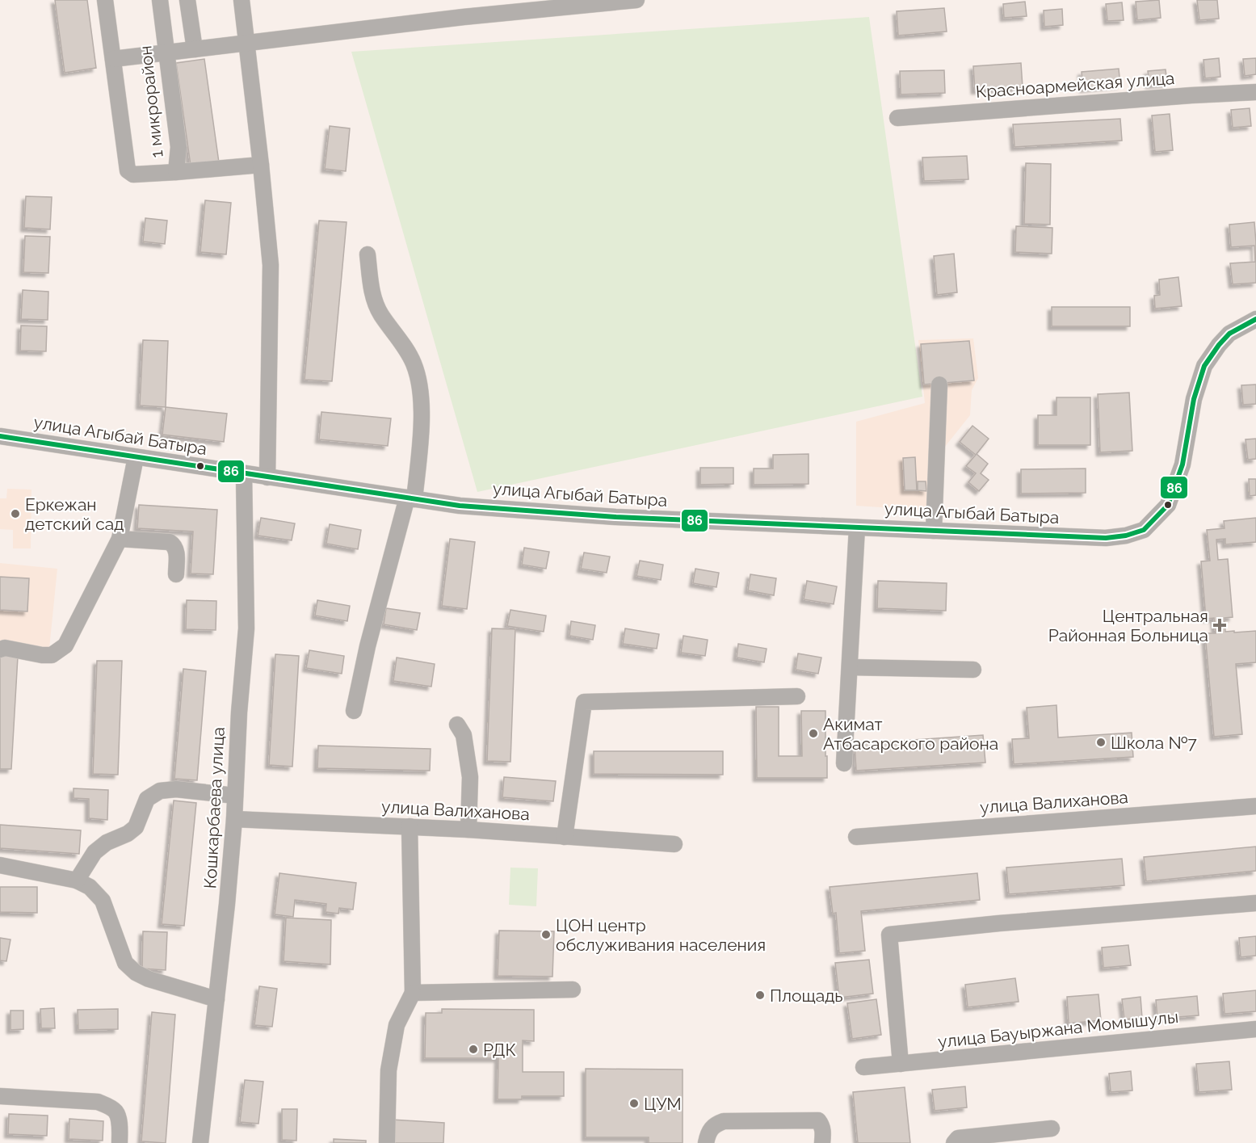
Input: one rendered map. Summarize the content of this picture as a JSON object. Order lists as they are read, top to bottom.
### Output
{
  "streets": {
    "street": [
      "Красноармейская улица",
      "1 микрорайон",
      "улица Агыбай Батыра",
      "улица Валиханова",
      "Кошкарбаева улица",
      "улица Бауыржана Момышулы"
    ]
  },
  "crossings": [
    ["улица Агыбай Батыра", "Кошкарбаева улица"],
    ["улица Валиханова", "Кошкарбаева улица"]
  ],
  "places": {
    "other": [
      "Еркежан детский сад",
      "Акимат Атбасарского района",
      "Школа №7",
      "ЦОН центр обслуживания населения",
      "Площадь",
      "РДК",
      "ЦУМ"
    ],
    "health": ["Центральная Районная Больница"]
  },
  "lines": ["transit line 86"]
}
